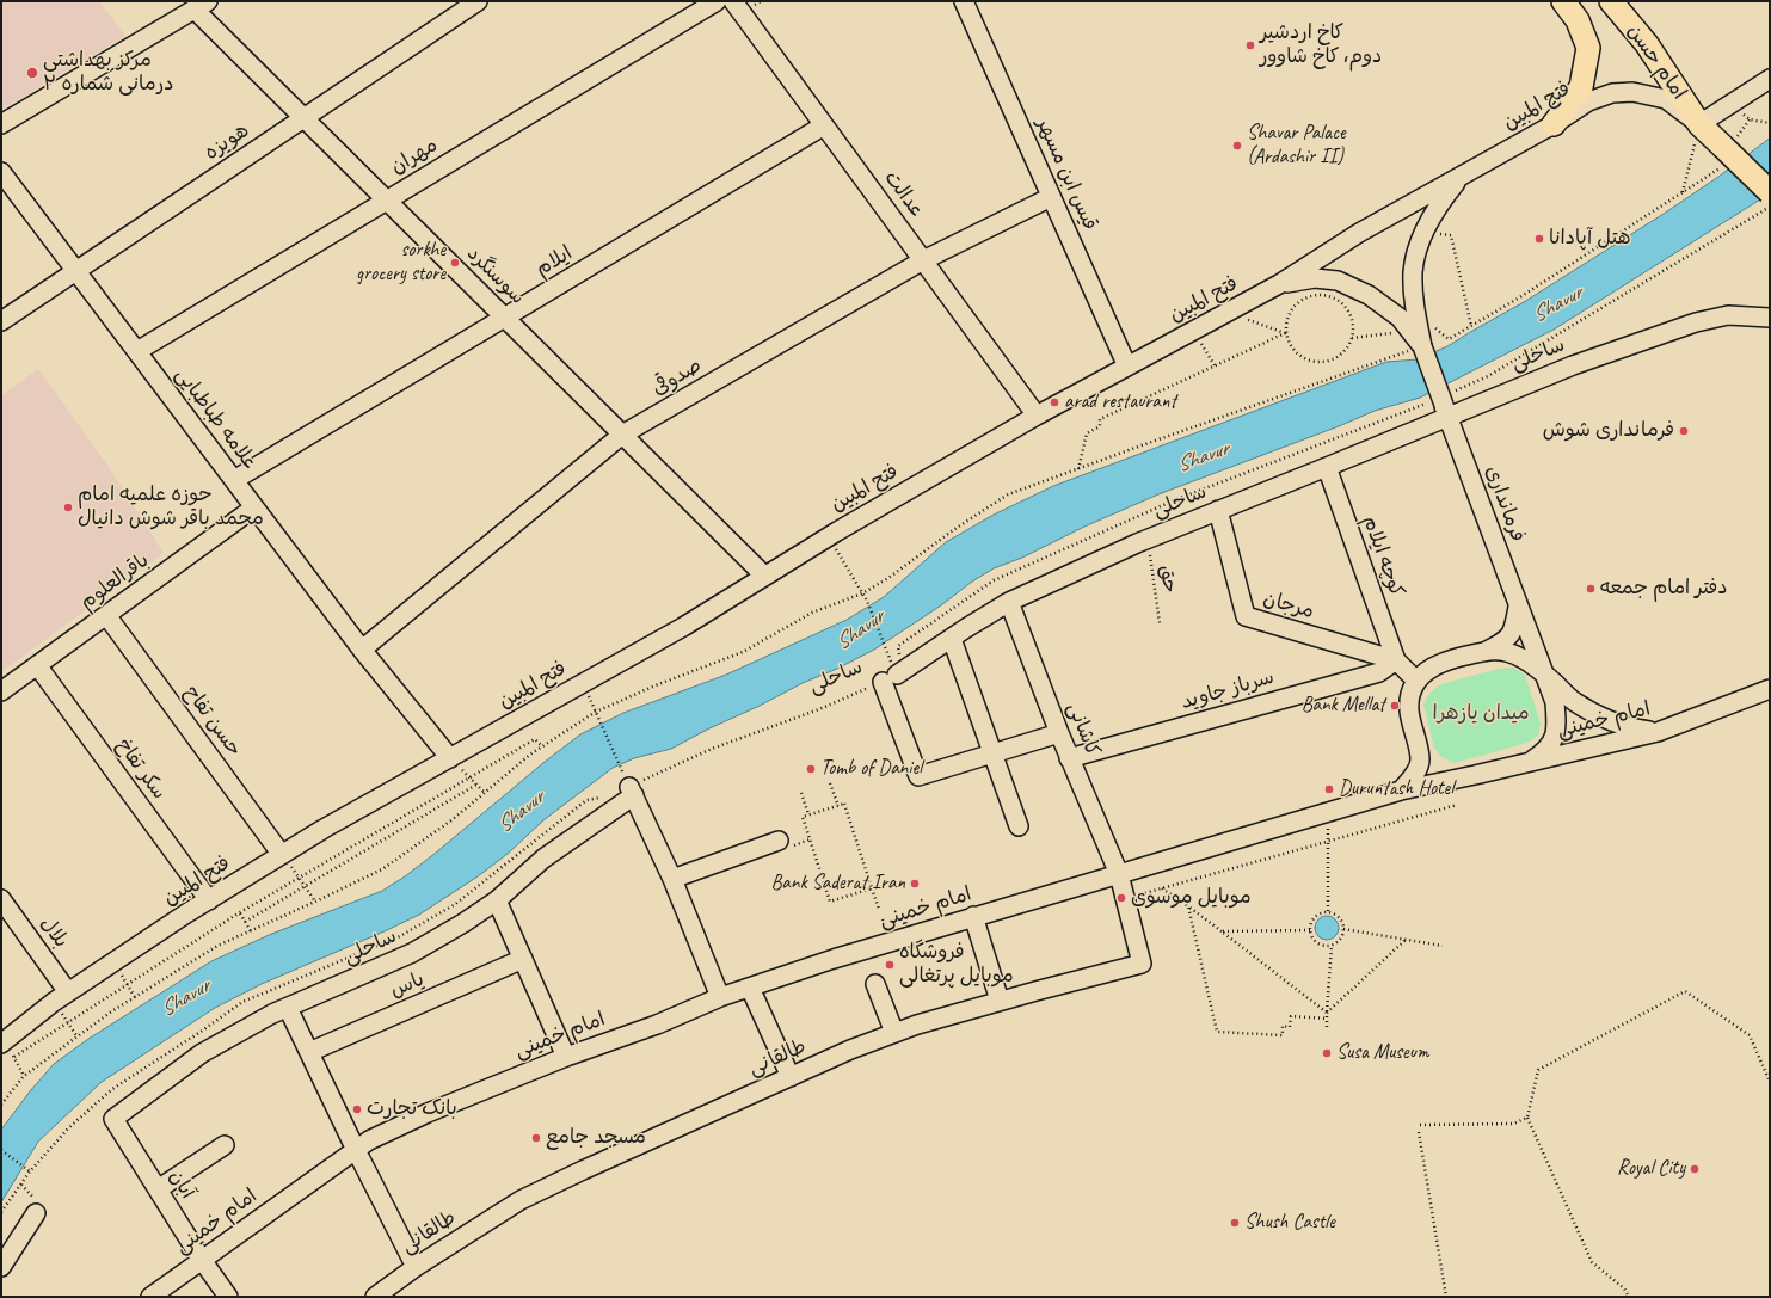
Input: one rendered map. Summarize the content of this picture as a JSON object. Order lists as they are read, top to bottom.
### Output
{
  "streets": {
    "main road": ["امام حسن"],
    "street": [
      "فتح المبین",
      "هویزه",
      "مهران",
      "قیس ابن مسهر",
      "عدالت",
      "ایلام",
      "سوسنگرد",
      "ساحلی",
      "صدوقی",
      "علامه طباطبایی",
      "فرمانداری",
      "کوچه ایلام",
      "باقرالعلوم",
      "مرجان",
      "سرباز جاوید",
      "امام خمینی",
      "حسن تفاح",
      "کاشانی",
      "سکر تفاخ",
      "بلال",
      "یاس",
      "طالقانی",
      "آبان"
    ],
    "path": ["حق"]
  },
  "crossings": [
    ["امام حسن", "فتح المبین"],
    ["فتح المبین", "قیس ابن مسهر"],
    ["فتح المبین", "عدالت"],
    ["فتح المبین", "سوسنگرد"],
    ["فتح المبین", "علامه طباطبایی"],
    ["فتح المبین", "حسن تفاح"],
    ["فتح المبین", "سکر تفاخ"],
    ["فتح المبین", "بلال"],
    ["هویزه", "سوسنگرد"],
    ["هویزه", "علامه طباطبایی"],
    ["مهران", "سوسنگرد"],
    ["مهران", "علامه طباطبایی"],
    ["قیس ابن مسهر", "صدوقی"],
    ["عدالت", "ایلام"],
    ["عدالت", "صدوقی"],
    ["ایلام", "سوسنگرد"],
    ["ایلام", "علامه طباطبایی"],
    ["سوسنگرد", "صدوقی"],
    ["ساحلی", "فرمانداری"],
    ["ساحلی", "کوچه ایلام"],
    ["ساحلی", "حق"],
    ["ساحلی", "مرجان"],
    ["ساحلی", "کاشانی"],
    ["ساحلی", "آبان"],
    ["صدوقی", "علامه طباطبایی"],
    ["علامه طباطبایی", "باقرالعلوم"],
    ["فرمانداری", "امام خمینی"],
    ["کوچه ایلام", "مرجان"],
    ["کوچه ایلام", "سرباز جاوید"],
    ["باقرالعلوم", "حسن تفاح"],
    ["باقرالعلوم", "سکر تفاخ"],
    ["مرجان", "سرباز جاوید"],
    ["سرباز جاوید", "کاشانی"],
    ["امام خمینی", "کاشانی"],
    ["امام خمینی", "طالقانی"],
    ["امام خمینی", "آبان"],
    ["کاشانی", "طالقانی"]
  ],
  "water": ["Shavur"],
  "parks": ["میدان یازهرا"],
  "places": [
    "کاخ اردشیر دوم، کاخ شاوور",
    "مرکز بهداشتی درمانی شماره ۲",
    "Shavar Palace (Ardashir II)",
    "هتل آپادانا",
    "sorkhe grocery store",
    "arad restaurant",
    "فرمانداری شوش",
    "حوزه علمیه امام محمد باقر شوش دانیال",
    "دفتر امام جمعه",
    "Bank Mellat",
    "Tomb of Daniel",
    "Duruntash Hotel",
    "Bank Saderat Iran",
    "موبایل موسوى",
    "فروشگاه موبایل پرتغالی",
    "Susa Museum",
    "بانک تجارت",
    "مسجد جامع",
    "Royal City",
    "Shush Castle"
  ]
}
